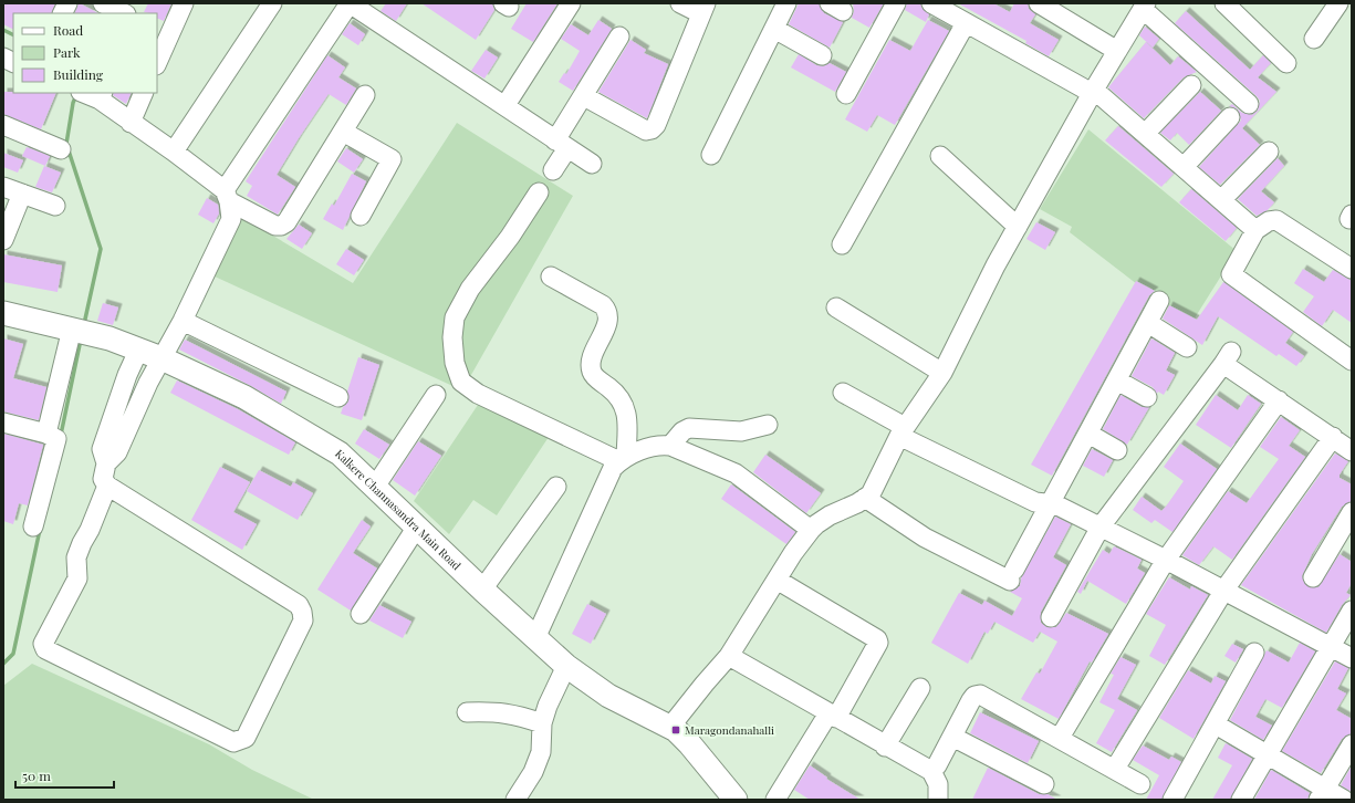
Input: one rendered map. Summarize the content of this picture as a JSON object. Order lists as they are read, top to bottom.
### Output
{
  "streets": {
    "main road": ["Kalkere Channasandra Main Road"]
  },
  "places": {
    "transit": ["Maragondanahalli"]
  },
  "legend": ["Road", "Park", "Building"],
  "scale_bar": "50 m"
}
